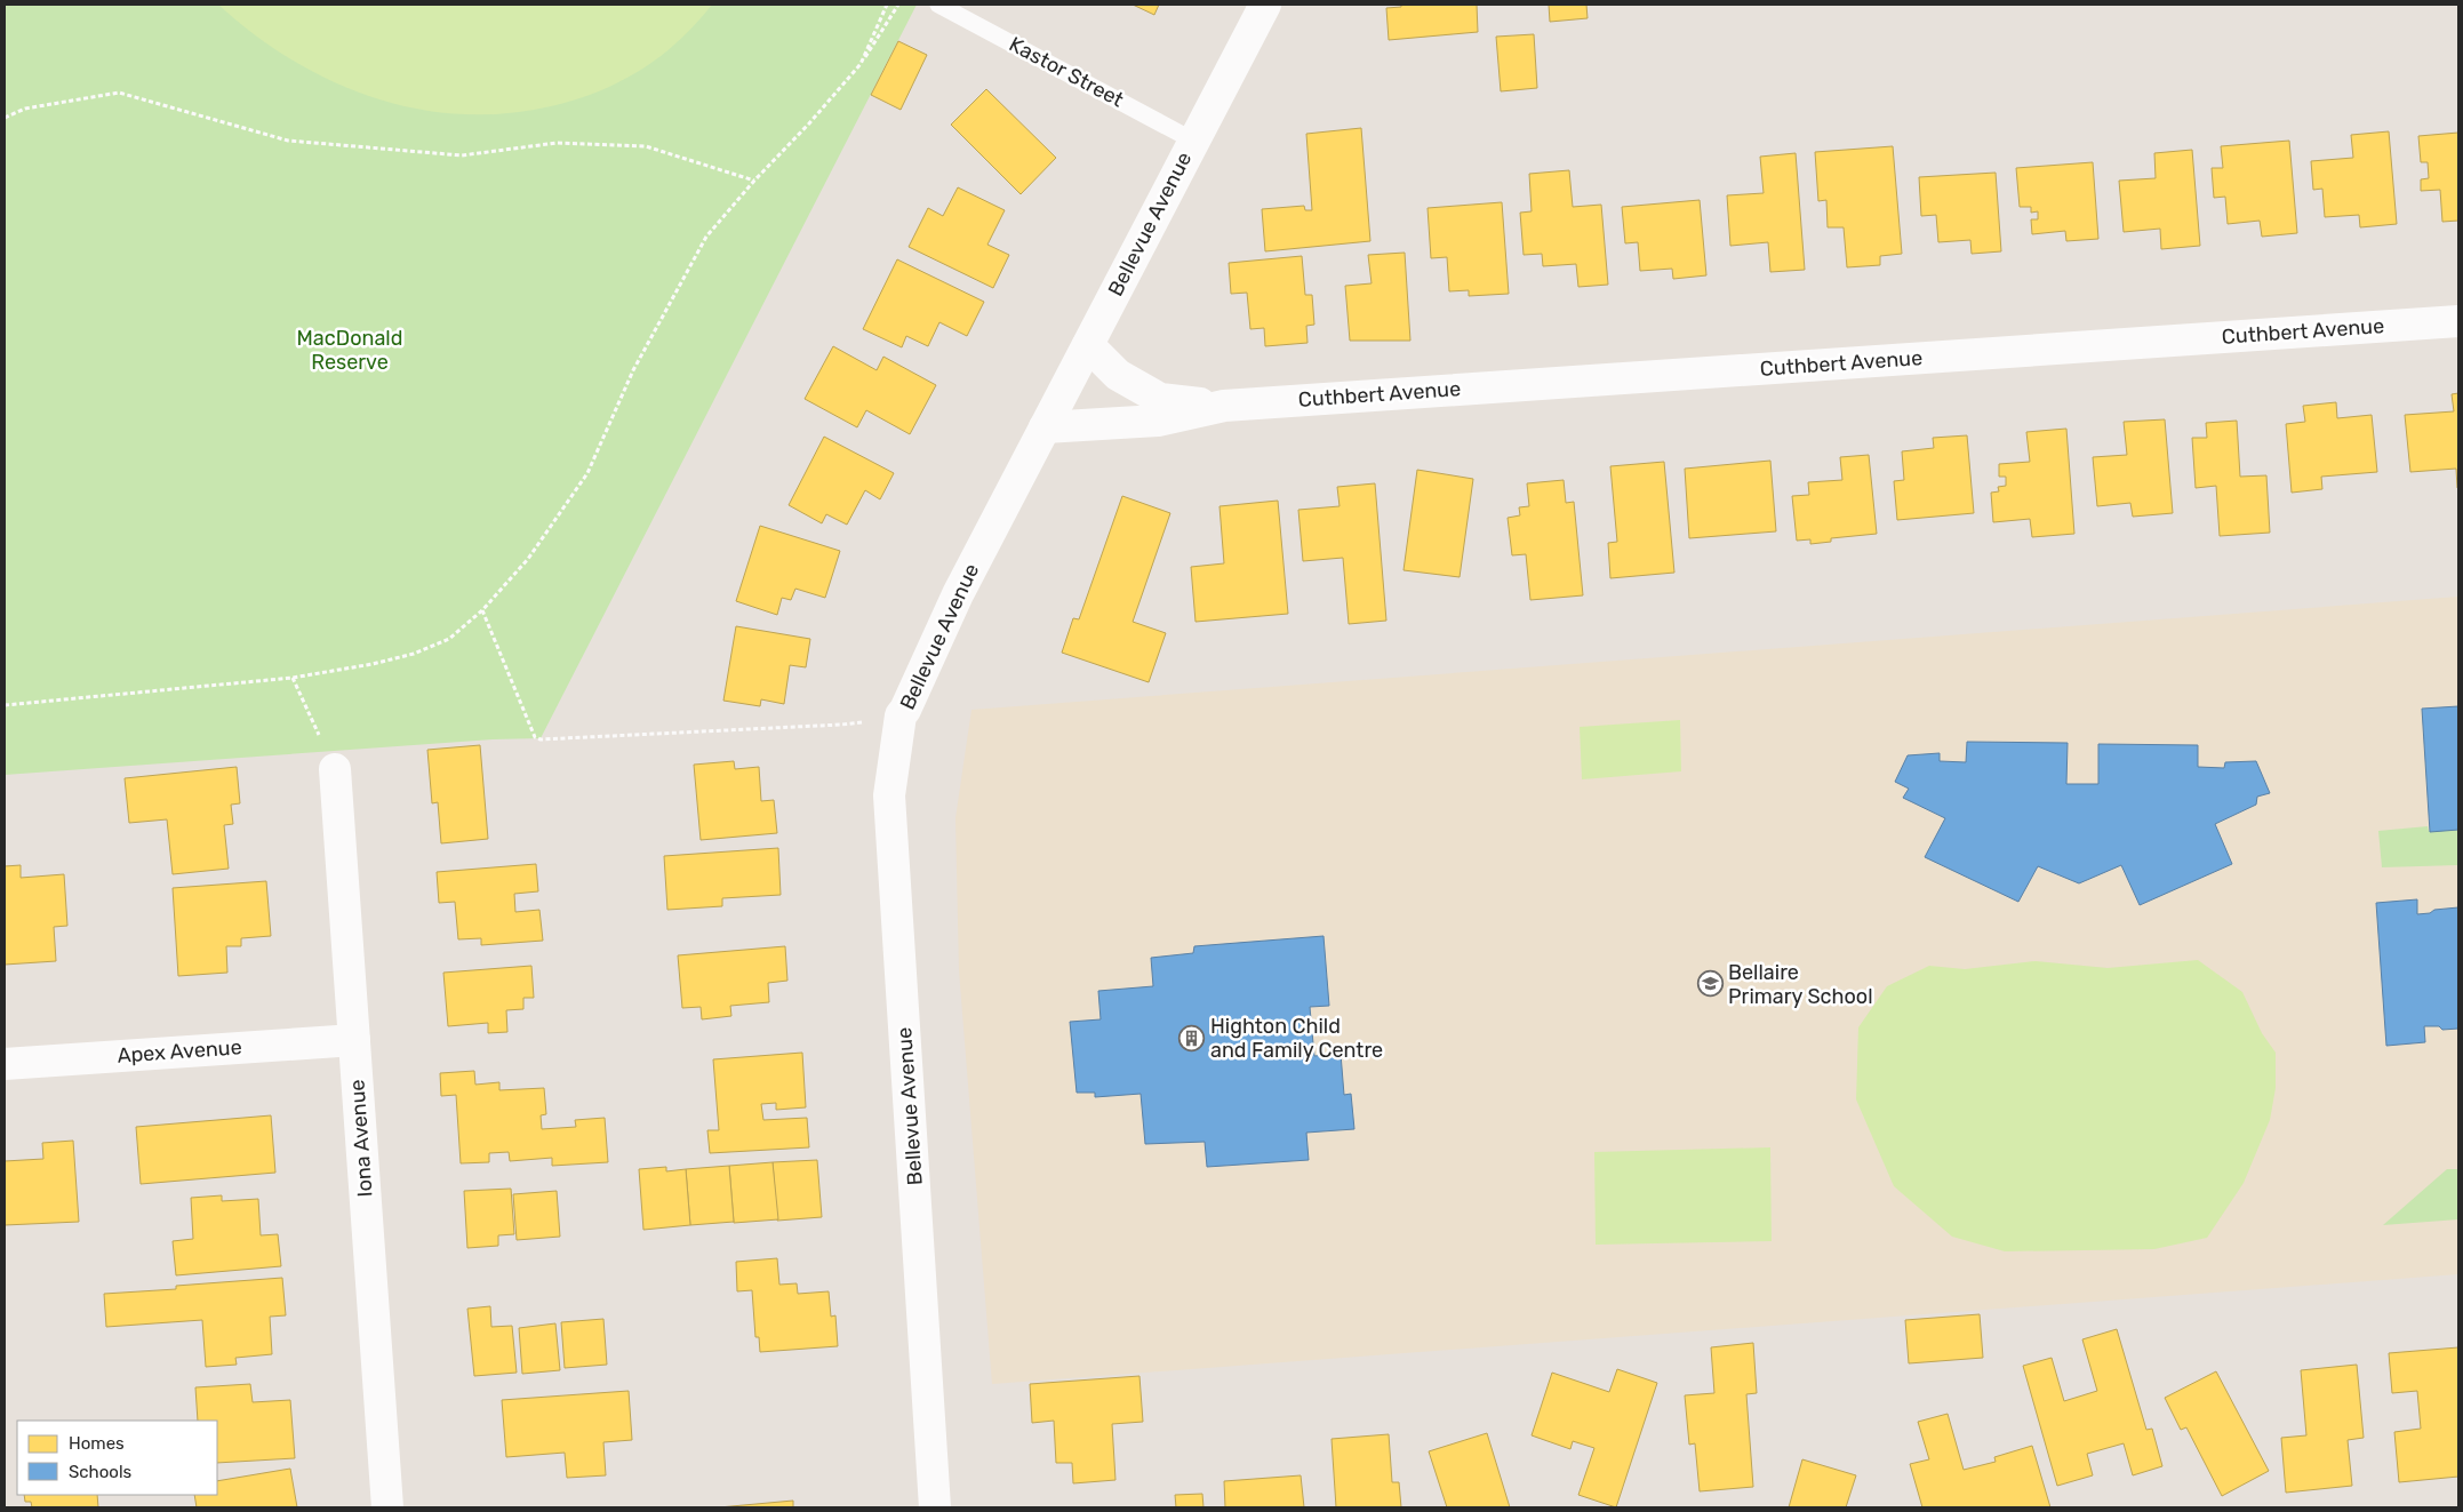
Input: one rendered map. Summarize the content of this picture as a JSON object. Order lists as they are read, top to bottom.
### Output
{
  "streets": {
    "street": [
      "Bellevue Avenue",
      "Cuthbert Avenue",
      "Apex Avenue",
      "Iona Avenue"
    ],
    "lane": ["Kastor Street"]
  },
  "crossings": [
    ["Kastor Street", "Bellevue Avenue"],
    ["Bellevue Avenue", "Cuthbert Avenue"],
    ["Apex Avenue", "Iona Avenue"]
  ],
  "parks": ["MacDonald Reserve"],
  "places": {
    "school or university": ["Bellaire Primary School"],
    "building": ["Highton Child and Family Centre"]
  },
  "legend": ["Homes", "Schools"]
}
